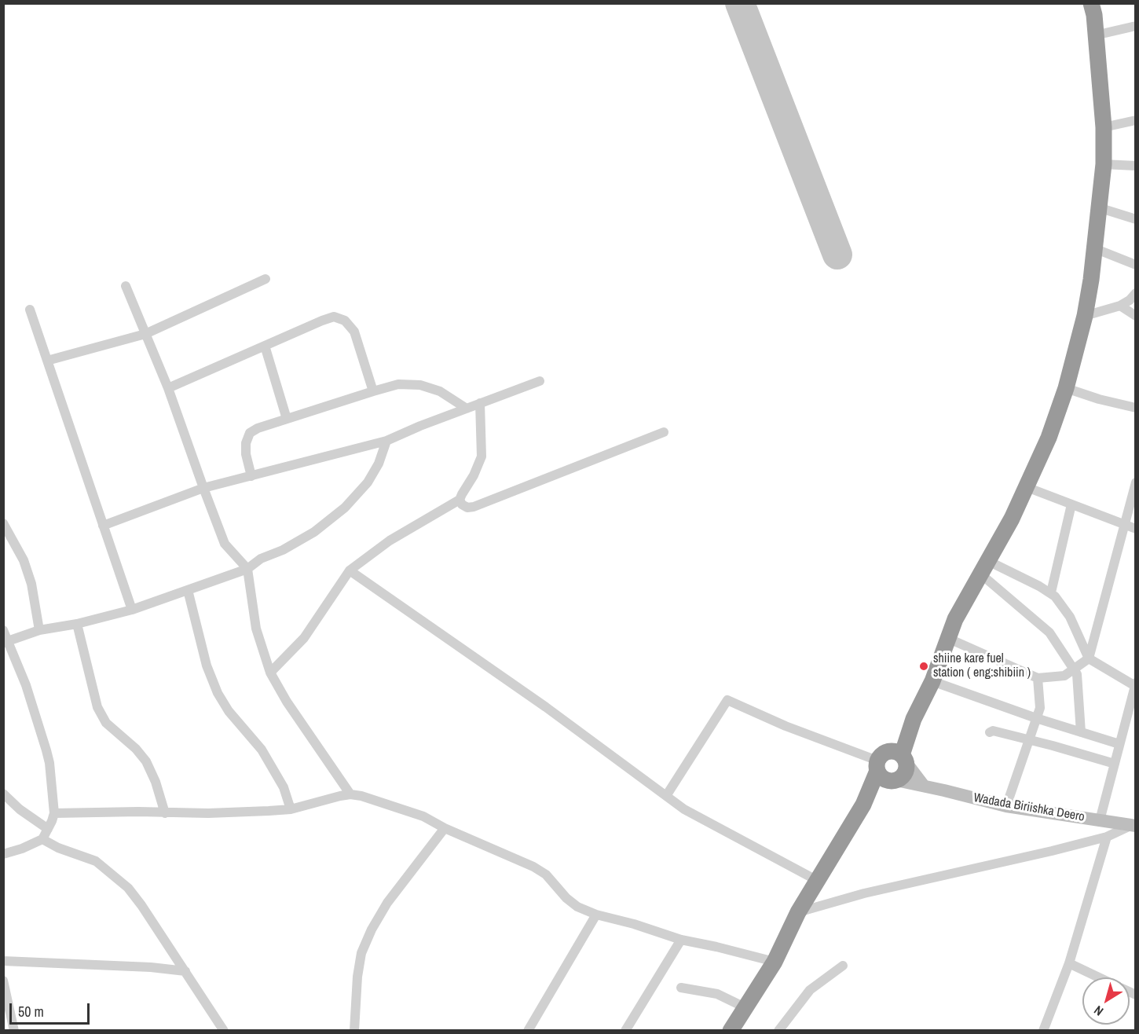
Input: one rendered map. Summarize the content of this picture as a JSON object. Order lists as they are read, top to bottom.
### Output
{
  "streets": {
    "street": ["Wadada Biriishka Deero"]
  },
  "places": ["shiine kare fuel station ( eng:shibiin )"],
  "scale_bar": "50 m",
  "north": "bottom left"
}
